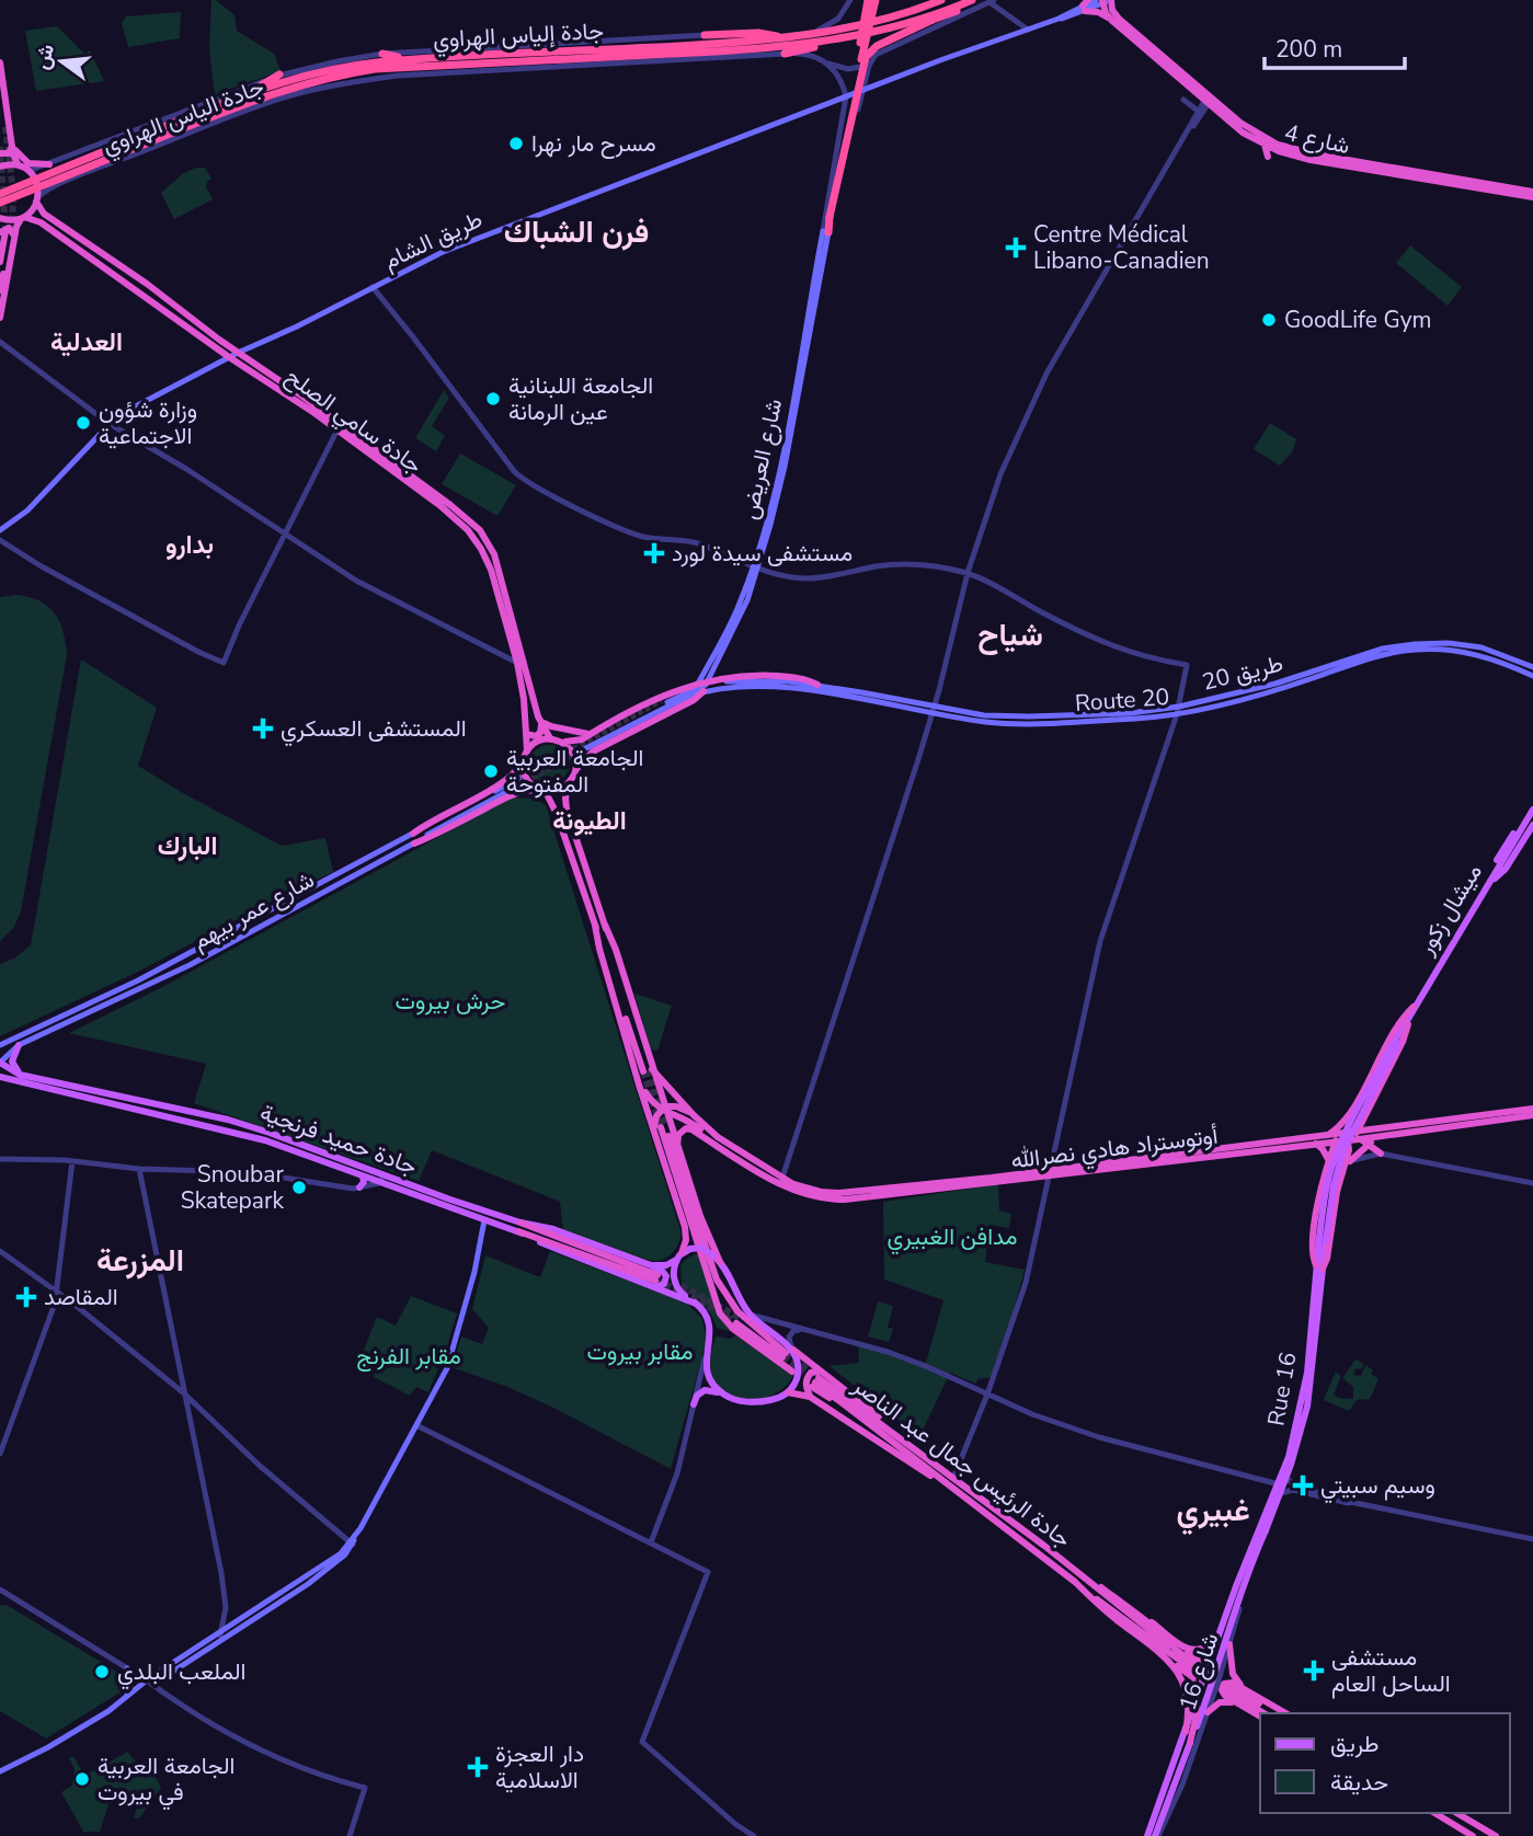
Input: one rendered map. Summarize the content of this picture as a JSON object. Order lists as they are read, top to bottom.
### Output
{
  "streets": {
    "highway": [
      "جادة إلياس الهراوي",
      "جادة الياس الهراوي",
      "شارع 4",
      "جادة سامي الصلح",
      "جادة حميد فرنجية",
      "أوتوستراد هادي نصرالله",
      "جادة الرئيس جمال عبد الناصر"
    ],
    "main road": [
      "طريق الشام",
      "شارع العريض",
      "طريق 20",
      "Route 20",
      "ميشال زكور",
      "شارع عمر بيهم",
      "Rue 16",
      "شارع 16"
    ]
  },
  "crossings": [
    ["جادة إلياس الهراوي", "جادة الياس الهراوي"],
    ["جادة الياس الهراوي", "جادة سامي الصلح"],
    ["شارع 4", "طريق الشام"],
    ["طريق الشام", "جادة سامي الصلح"],
    ["طريق 20", "Route 20"],
    ["شارع عمر بيهم", "جادة حميد فرنجية"],
    ["Rue 16", "شارع 16"]
  ],
  "districts": [
    "فرن الشباك",
    "العدلية",
    "بدارو",
    "شياح",
    "الطيونة",
    "البارك",
    "المزرعة",
    "غبيري"
  ],
  "parks": [
    "حرش بيروت",
    "مدافن الغبيري",
    "مقابر بيروت",
    "مقابر الفرنج"
  ],
  "places": {
    "other": [
      "مسرح مار نهرا",
      "GoodLife Gym",
      "الجامعة اللبنانية عين الرمانة",
      "وزارة شؤون الاجتماعية",
      "الجامعة العربية المفتوحة",
      "Snoubar Skatepark",
      "الملعب البلدي",
      "الجامعة العربية في بيروت"
    ],
    "health": [
      "Centre Médical Libano-Canadien",
      "مستشفى سيدة لورد",
      "المستشفى العسكري",
      "المقاصد",
      "وسيم سبيتي",
      "مستشفى الساحل العام",
      "دار العجزة الاسلامية"
    ]
  },
  "legend": ["طريق", "حديقة"],
  "scale_bar": "200 m",
  "north": "left"
}
